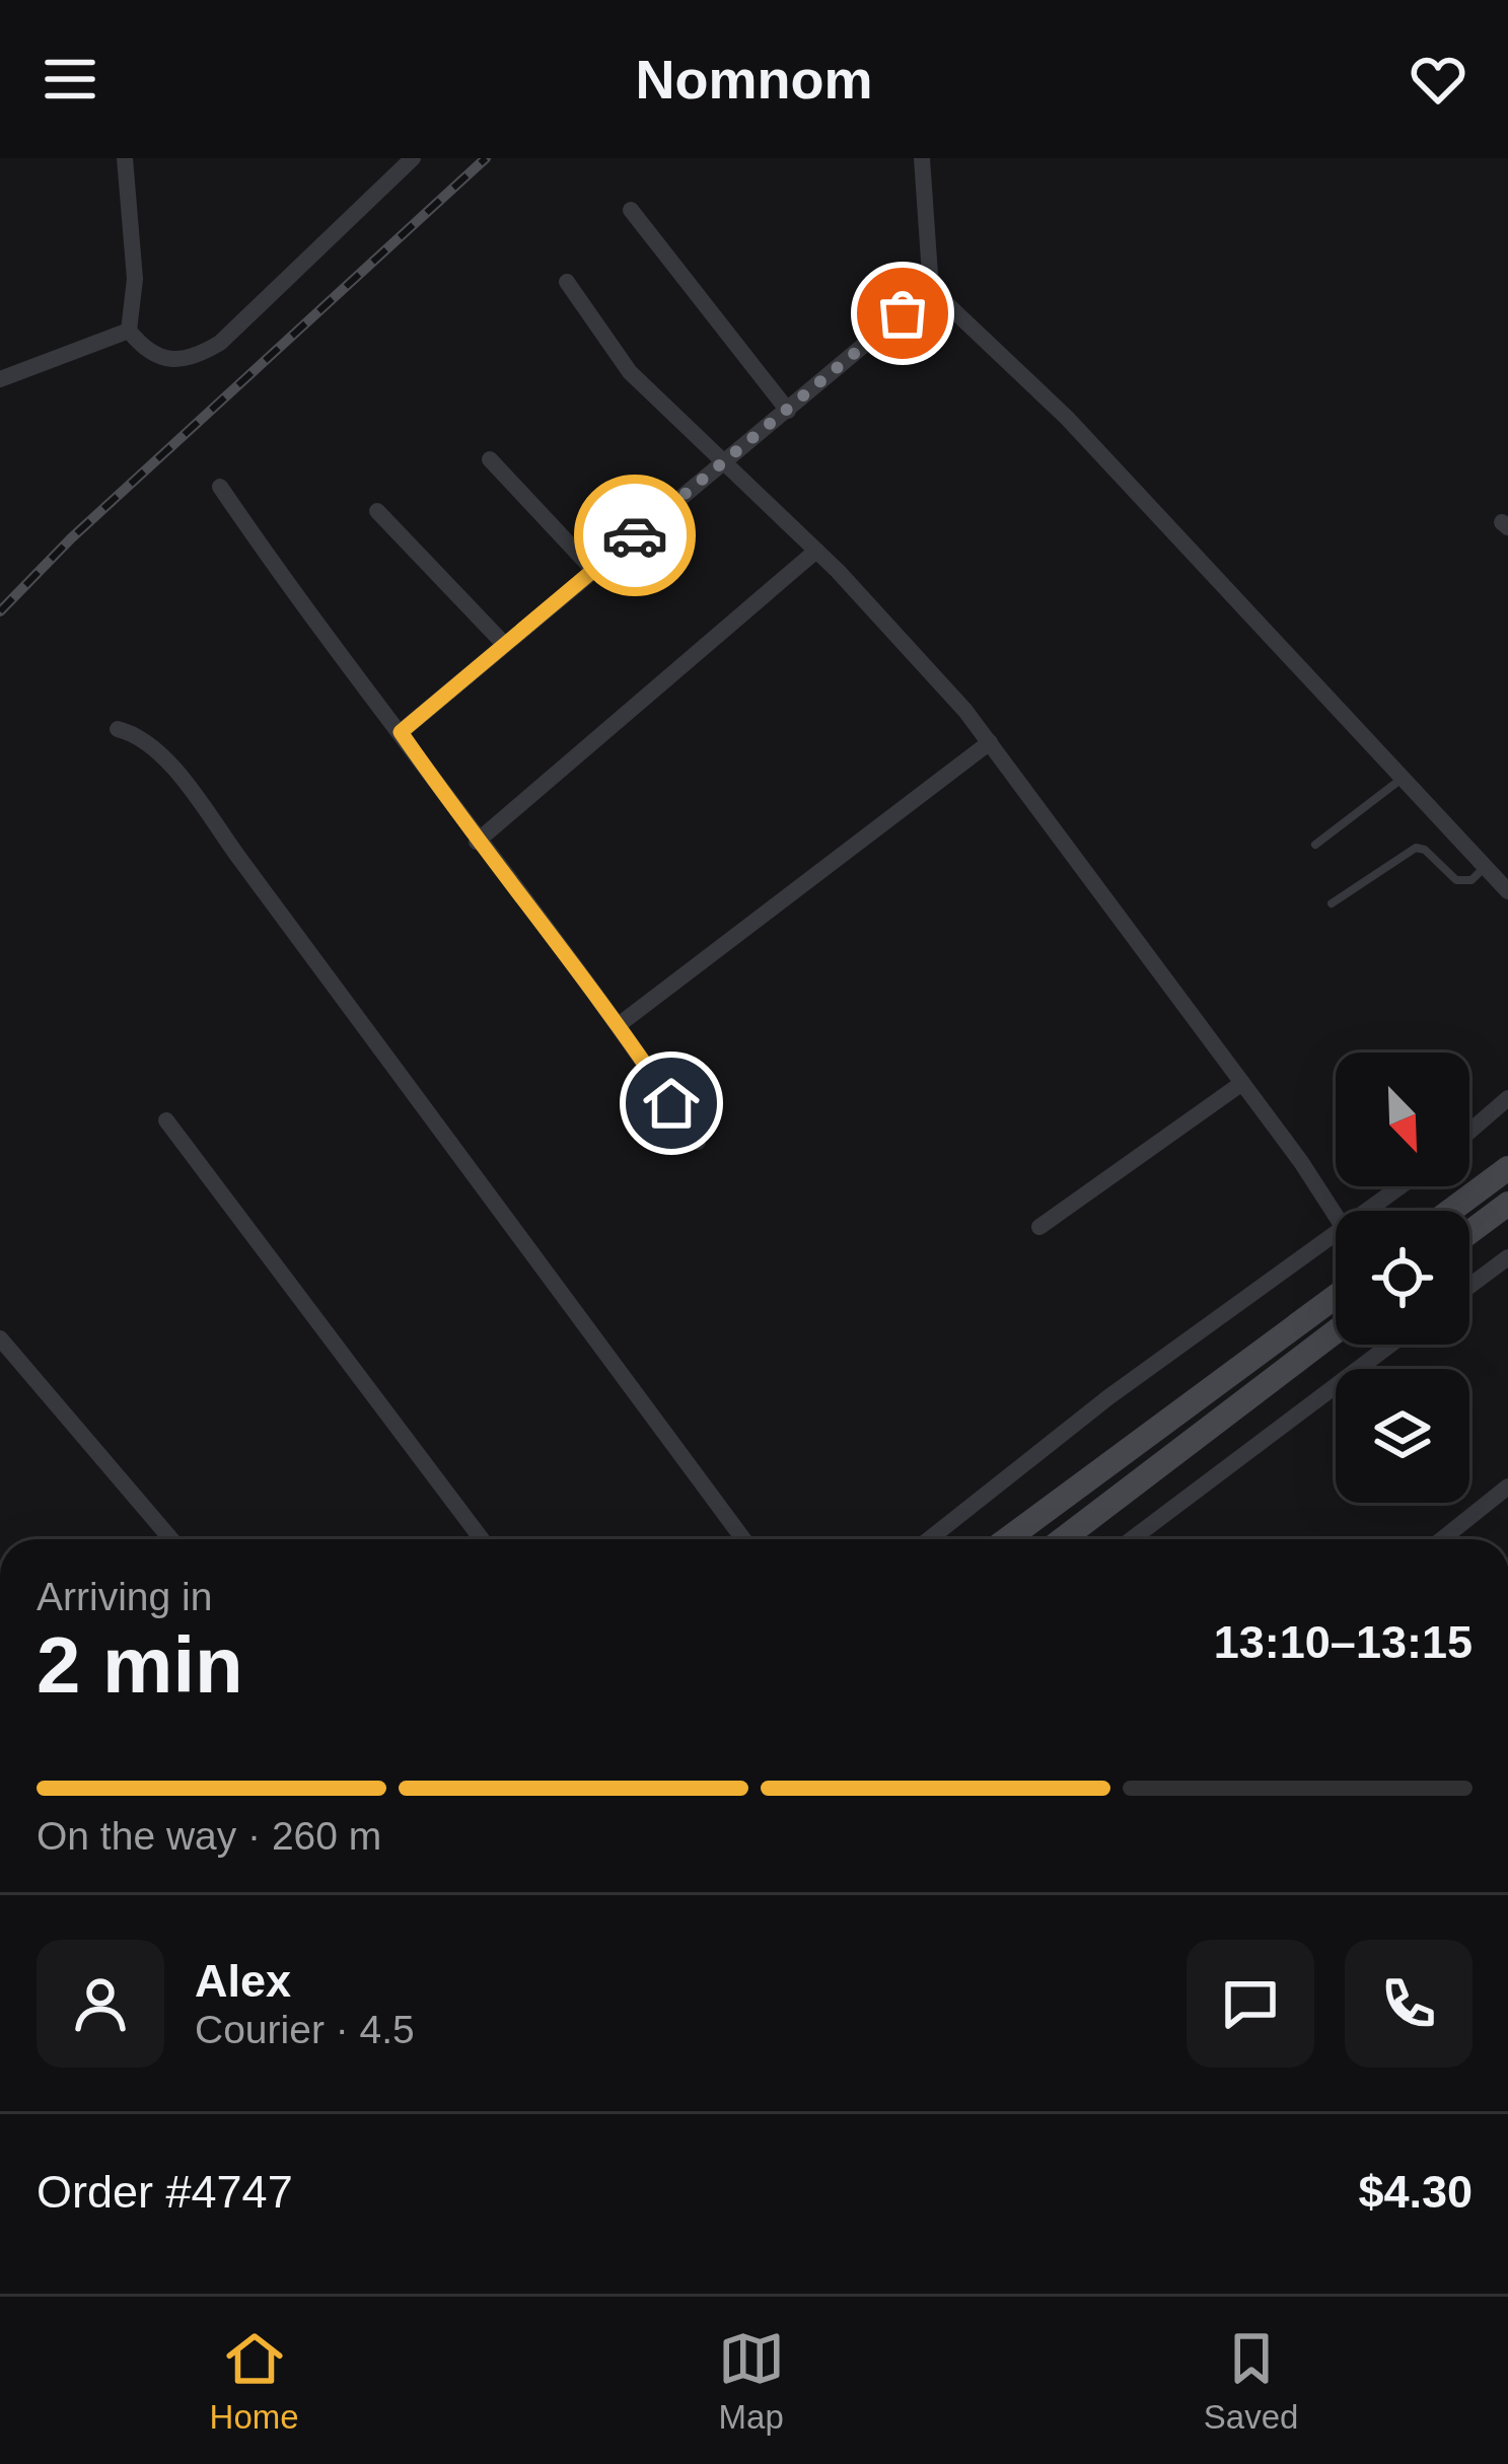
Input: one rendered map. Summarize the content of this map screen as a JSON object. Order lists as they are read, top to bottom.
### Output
{
  "north": "bottom right",
  "page": {
    "header": "Nomnom",
    "heading": ["2 min", "Arriving in", "13:10–13:15"],
    "panel": [
      "Alex",
      "Courier · 4.5",
      "Order #4747",
      "$4.30"
    ],
    "bar": "On the way · 260 m",
    "tabs": ["Home", "Map", "Saved"]
  }
}
